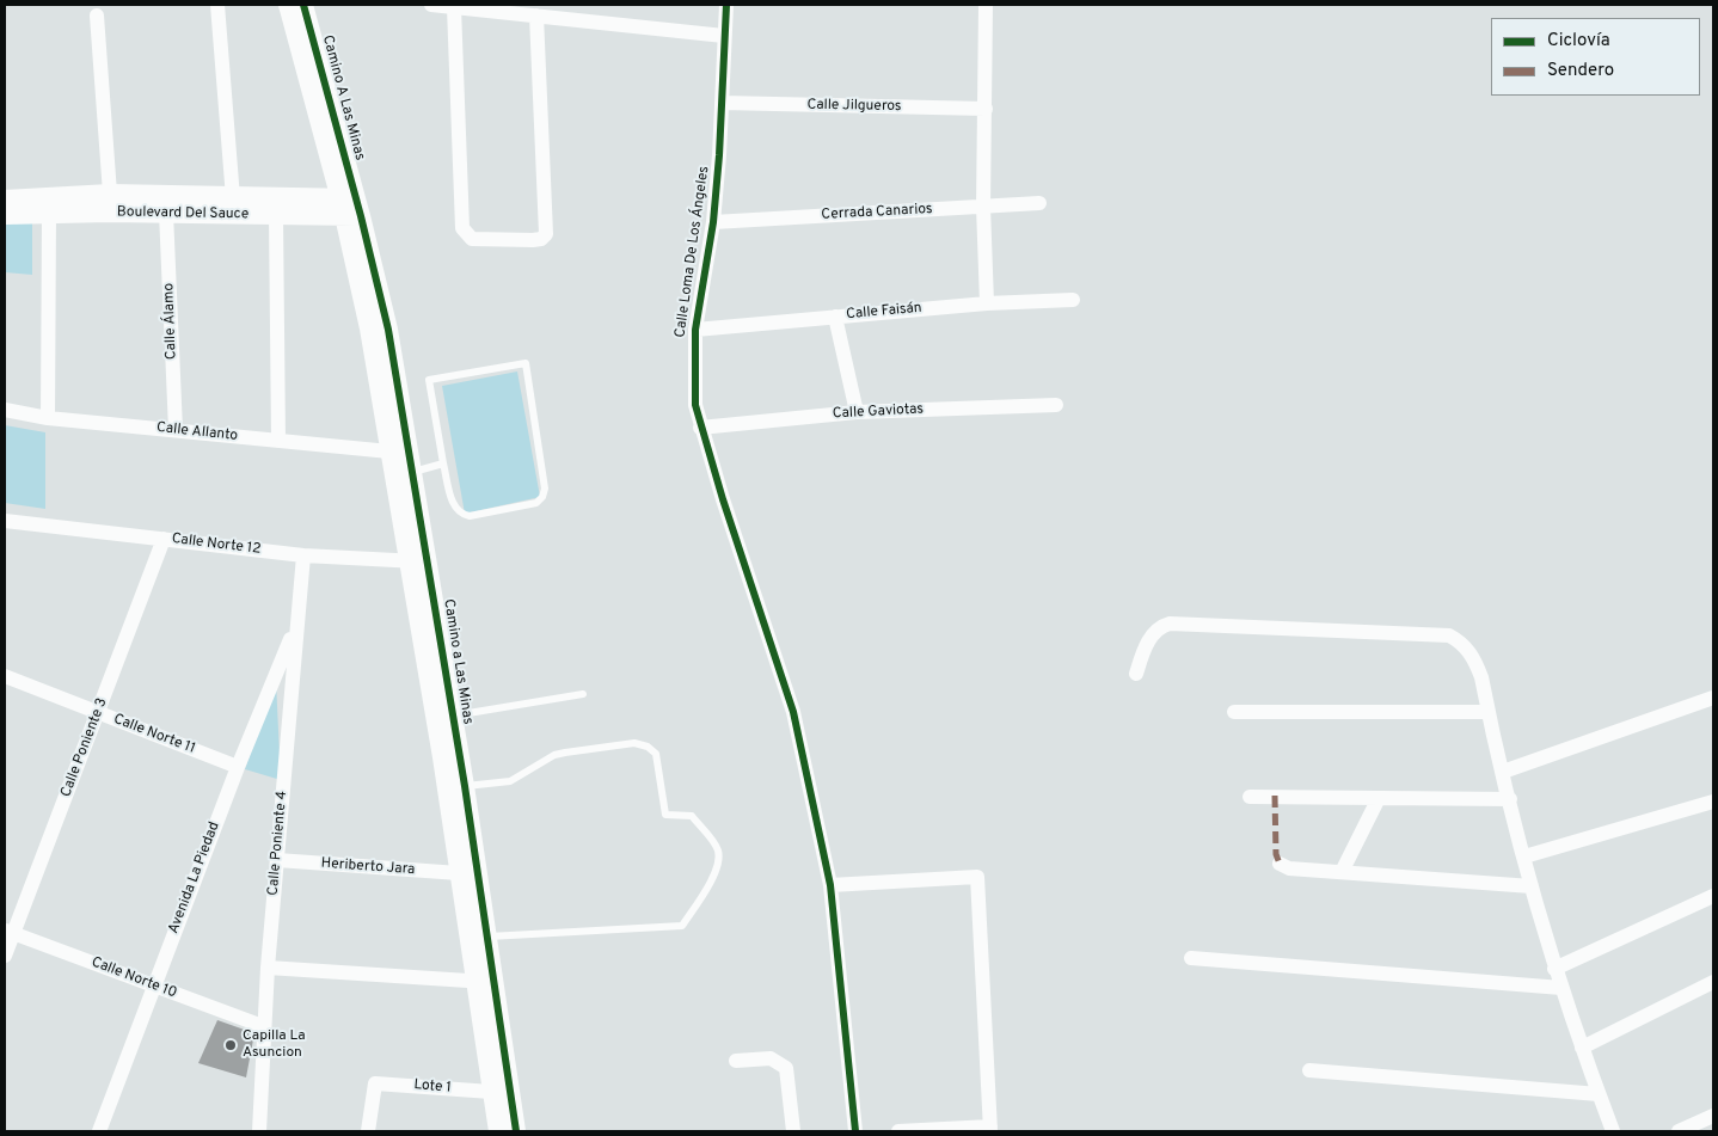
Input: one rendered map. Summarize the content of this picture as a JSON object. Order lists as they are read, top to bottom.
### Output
{
  "streets": {
    "street": [
      "Camino A Las Minas",
      "Calle Jilgueros",
      "Cerrada Canarios",
      "Boulevard Del Sauce",
      "Calle Loma De Los Ángeles",
      "Calle Faisán",
      "Calle Álamo",
      "Calle Gaviotas",
      "Calle Allanto",
      "Calle Norte 12",
      "Camino a Las Minas",
      "Calle Norte 11",
      "Calle Poniente 3",
      "Calle Poniente 4",
      "Heriberto Jara",
      "Avenida La Piedad",
      "Calle Norte 10",
      "Lote 1"
    ]
  },
  "crossings": [
    ["Camino A Las Minas", "Boulevard Del Sauce"],
    ["Camino A Las Minas", "Camino a Las Minas"],
    ["Calle Jilgueros", "Calle Loma De Los Ángeles"],
    ["Cerrada Canarios", "Calle Loma De Los Ángeles"],
    ["Boulevard Del Sauce", "Calle Álamo"],
    ["Boulevard Del Sauce", "Camino a Las Minas"],
    ["Calle Loma De Los Ángeles", "Calle Faisán"],
    ["Calle Loma De Los Ángeles", "Calle Gaviotas"],
    ["Calle Álamo", "Calle Allanto"],
    ["Calle Allanto", "Camino a Las Minas"],
    ["Calle Norte 12", "Camino a Las Minas"],
    ["Calle Norte 12", "Calle Poniente 3"],
    ["Calle Norte 12", "Calle Poniente 4"],
    ["Camino a Las Minas", "Heriberto Jara"],
    ["Camino a Las Minas", "Lote 1"],
    ["Calle Norte 11", "Calle Poniente 3"],
    ["Calle Norte 11", "Avenida La Piedad"],
    ["Calle Poniente 3", "Calle Norte 10"],
    ["Calle Poniente 4", "Heriberto Jara"],
    ["Calle Poniente 4", "Avenida La Piedad"],
    ["Calle Poniente 4", "Calle Norte 10"],
    ["Avenida La Piedad", "Calle Norte 10"]
  ],
  "places": ["Capilla La Asuncion"],
  "legend": ["Ciclovía", "Sendero"]
}
